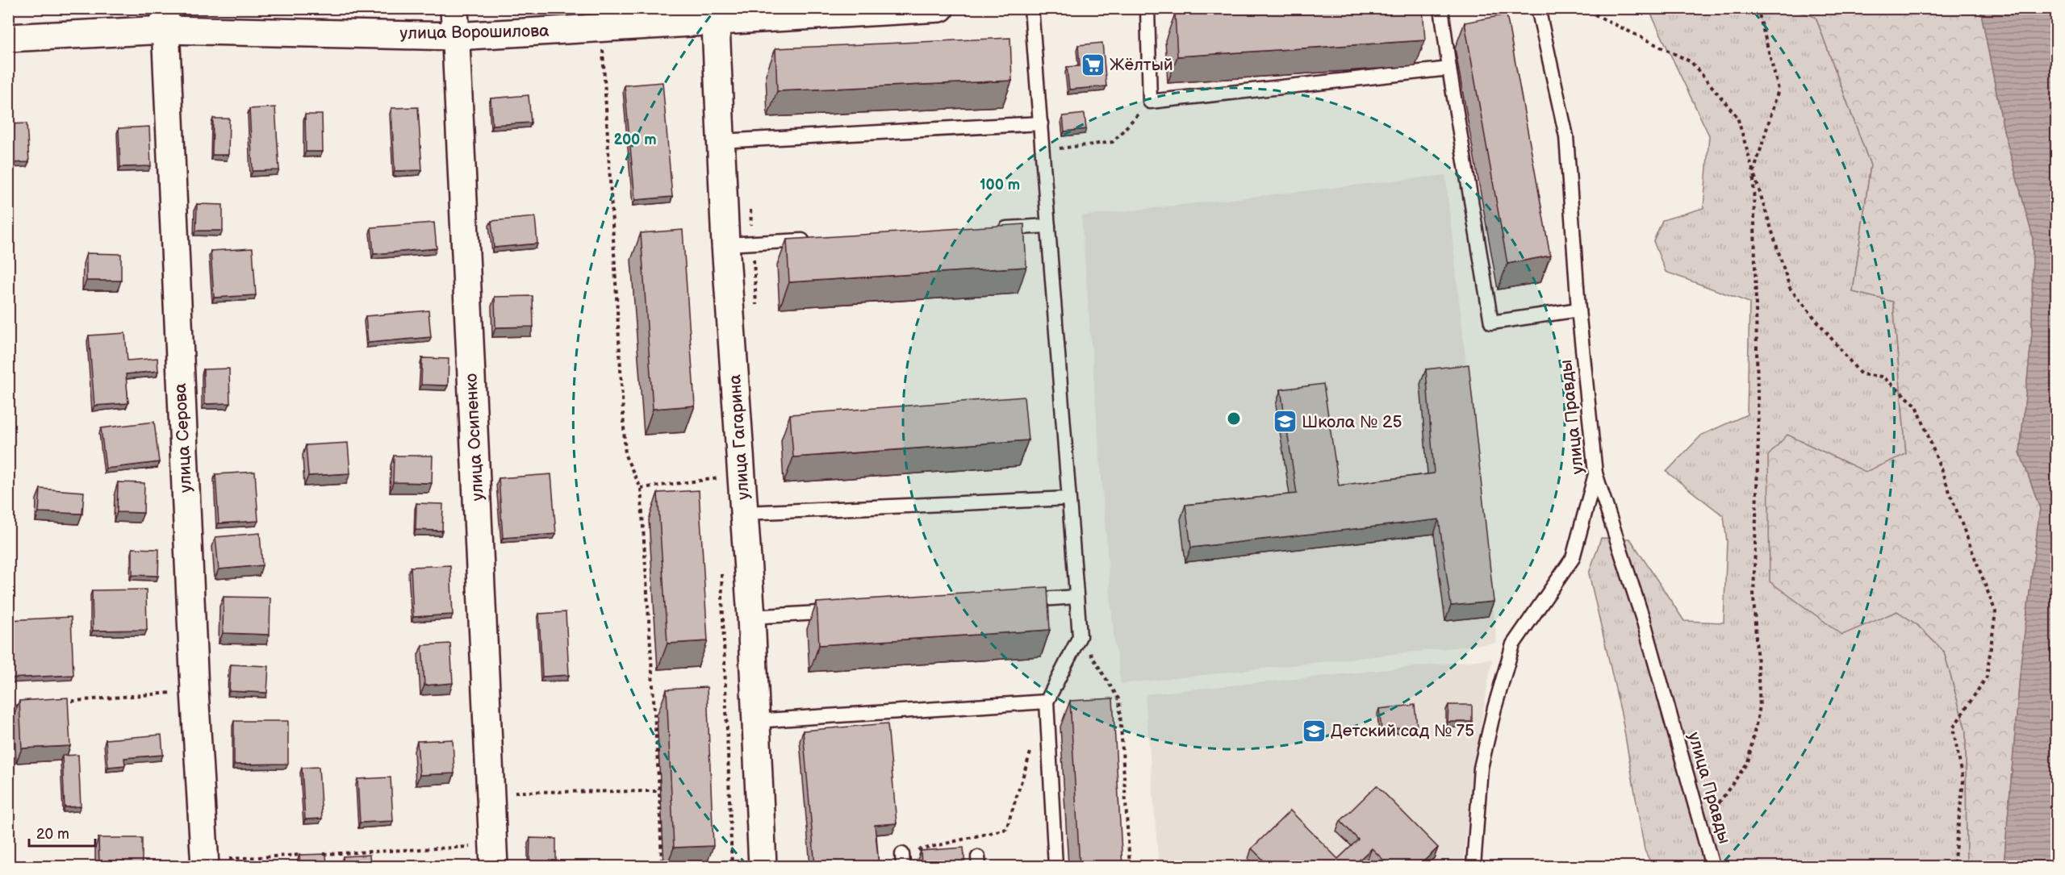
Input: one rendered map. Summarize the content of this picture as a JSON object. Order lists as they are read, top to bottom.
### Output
{
  "streets": {
    "street": [
      "улица Ворошилова",
      "улица Осипенко",
      "улица Гагарина",
      "улица Серова"
    ],
    "lane": ["улица Правды"]
  },
  "crossings": [
    ["улица Ворошилова", "улица Осипенко"],
    ["улица Ворошилова", "улица Гагарина"],
    ["улица Ворошилова", "улица Серова"]
  ],
  "places": {
    "supermarket": ["Жёлтый"],
    "school or university": ["Школа № 25", "Детский сад № 75"]
  },
  "scale_bar": "20 m",
  "rings": ["200 m", "100 m"]
}
